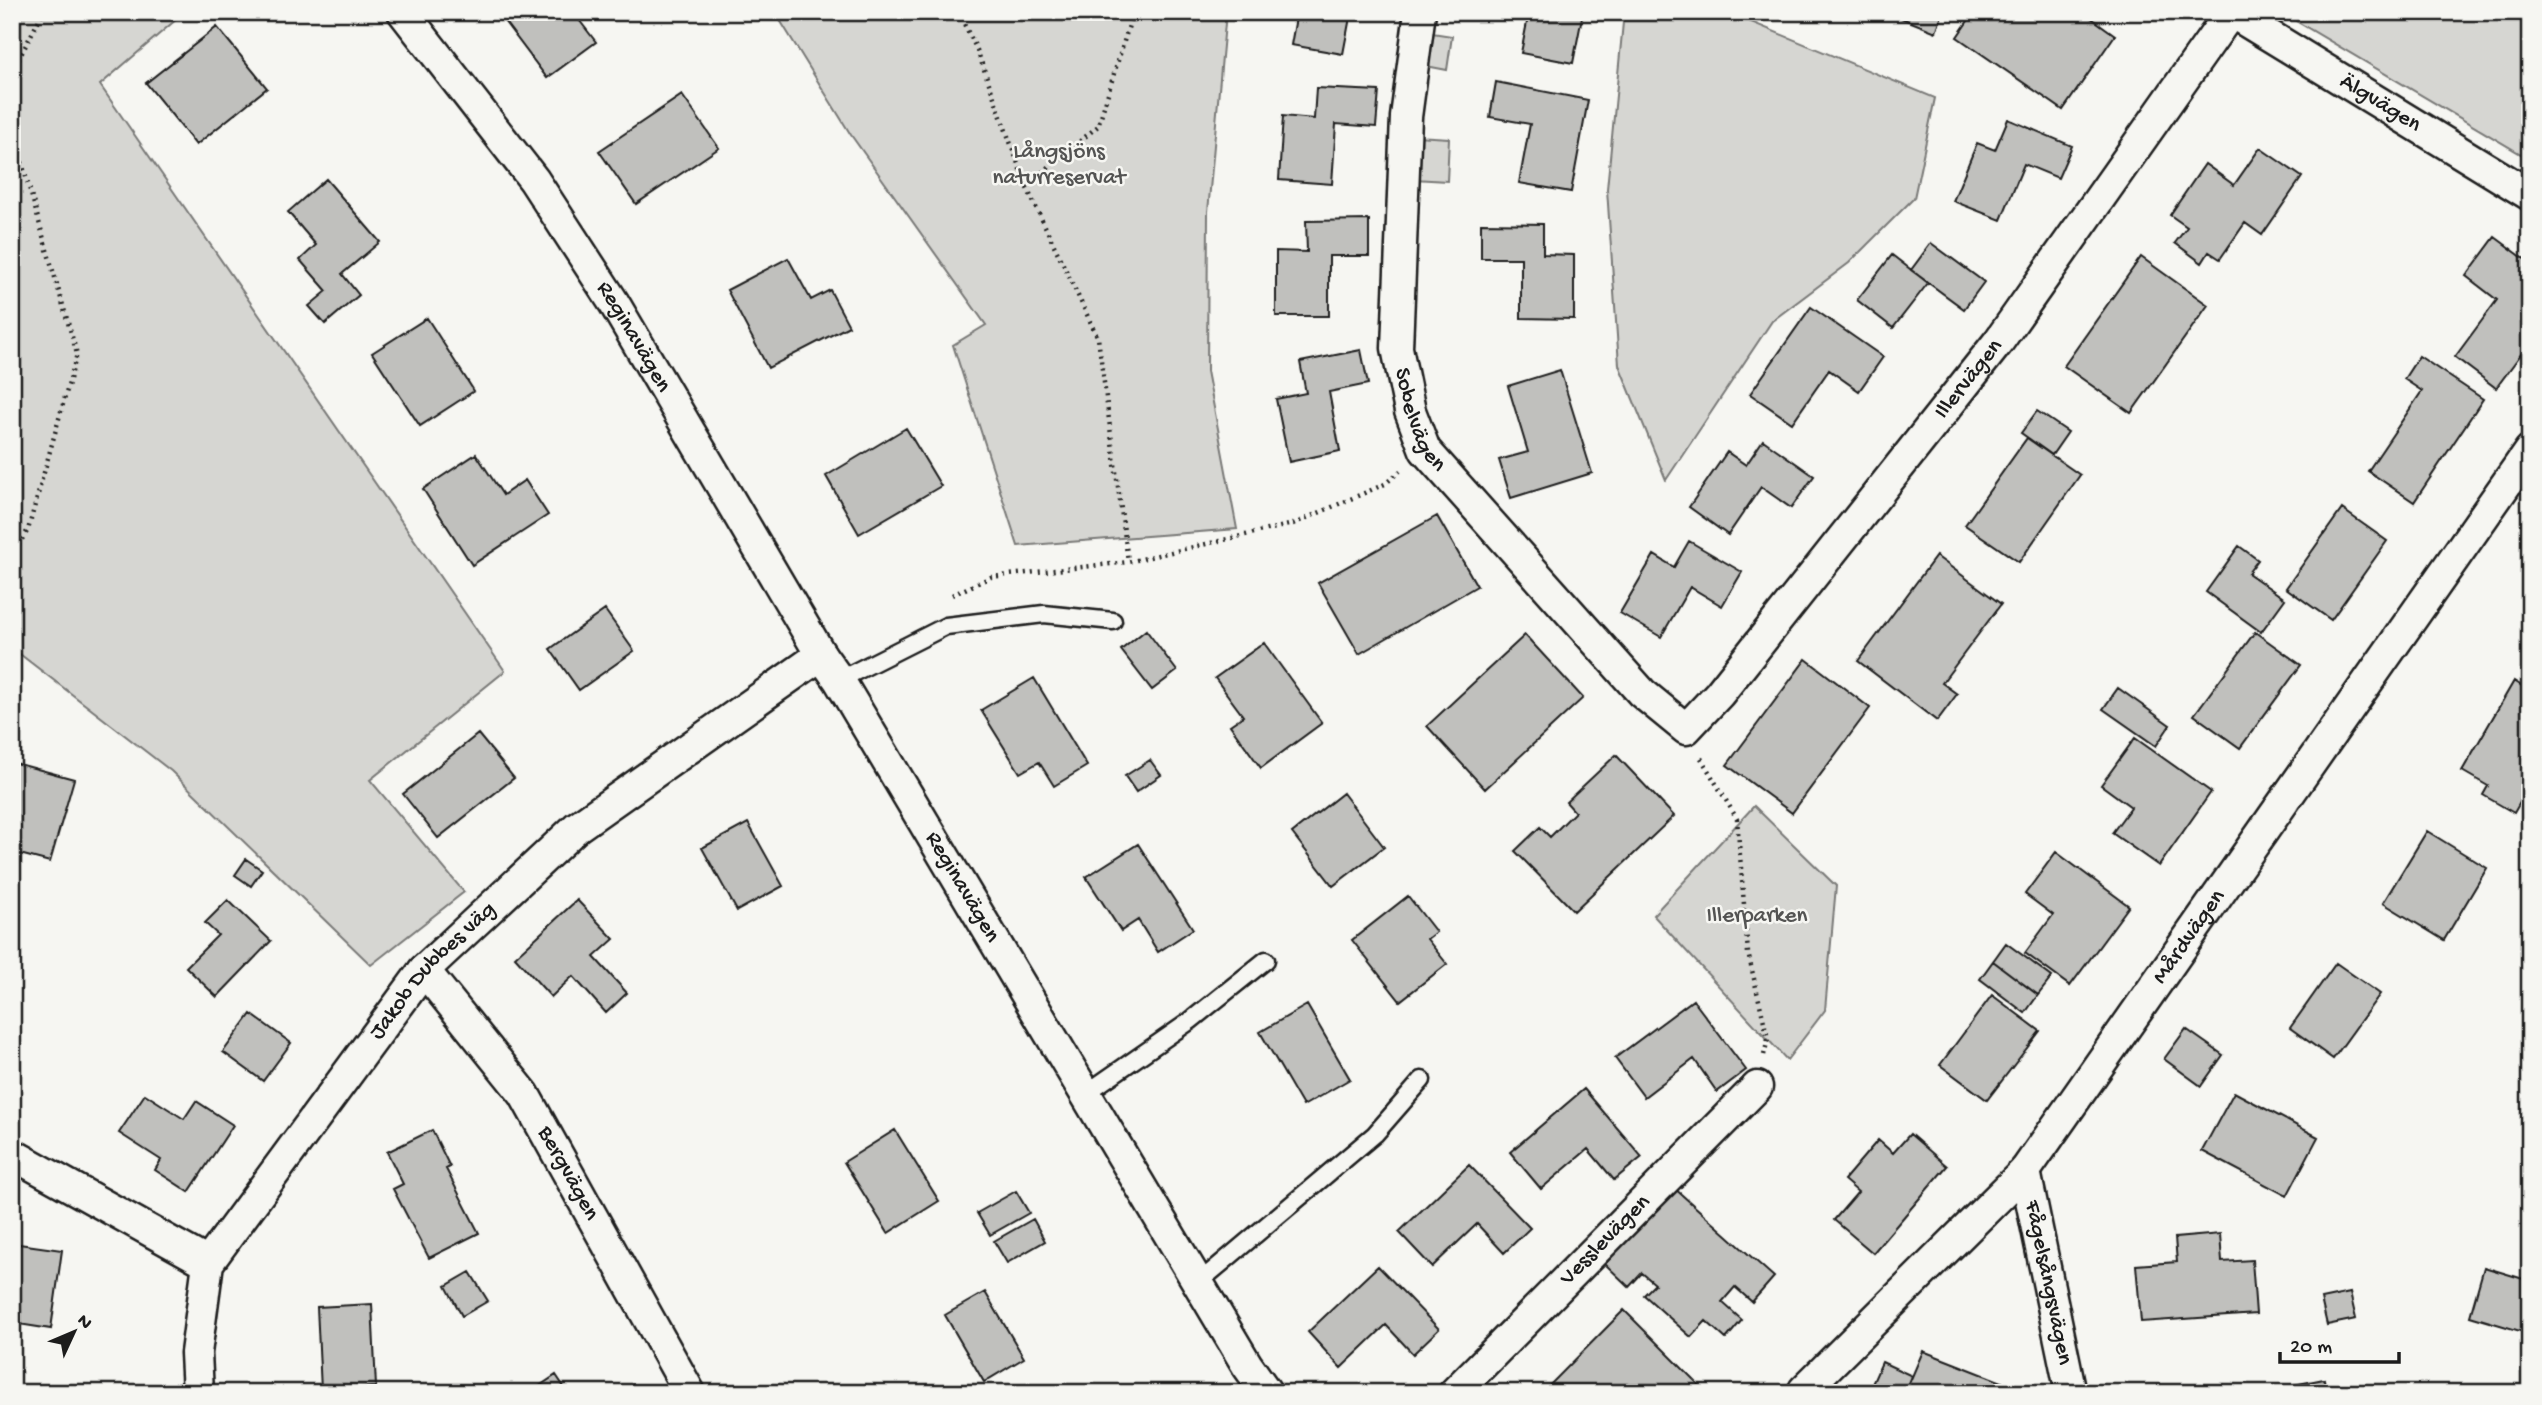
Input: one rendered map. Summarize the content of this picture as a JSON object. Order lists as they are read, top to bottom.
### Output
{
  "streets": {
    "street": [
      "Älgvägen",
      "Reginavägen",
      "Illervägen",
      "Sobelvägen",
      "Mårdvägen",
      "Jakob Dubbes väg",
      "Bergvägen",
      "Vesslevägen",
      "Fågelsångsvägen"
    ]
  },
  "crossings": [
    ["Älgvägen", "Illervägen"],
    ["Reginavägen", "Jakob Dubbes väg"],
    ["Illervägen", "Sobelvägen"],
    ["Mårdvägen", "Fågelsångsvägen"],
    ["Jakob Dubbes väg", "Bergvägen"]
  ],
  "parks": ["Långsjöns naturreservat", "Illerparken"],
  "scale_bar": "20 m",
  "north": "top right"
}
